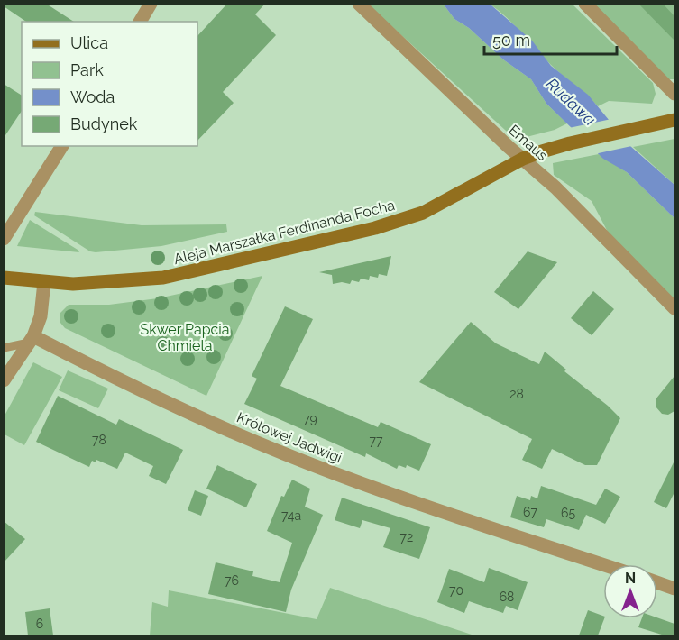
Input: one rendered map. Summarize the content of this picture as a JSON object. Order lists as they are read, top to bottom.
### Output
{
  "streets": {
    "street": ["Emaus", "Aleja Marszałka Ferdinanda Focha", "Królowej Jadwigi"]
  },
  "crossings": [
    ["Emaus", "Aleja Marszałka Ferdinanda Focha"]
  ],
  "water": ["Rudawa"],
  "parks": ["Skwer Papcia Chmiela"],
  "house_numbers": [
    "28",
    "79",
    "78",
    "77",
    "67",
    "65",
    "74a",
    "72",
    "76",
    "70",
    "68",
    "6"
  ],
  "legend": [
    "Ulica",
    "Park",
    "Woda",
    "Budynek"
  ],
  "scale_bar": "50 m",
  "north": "top"
}
